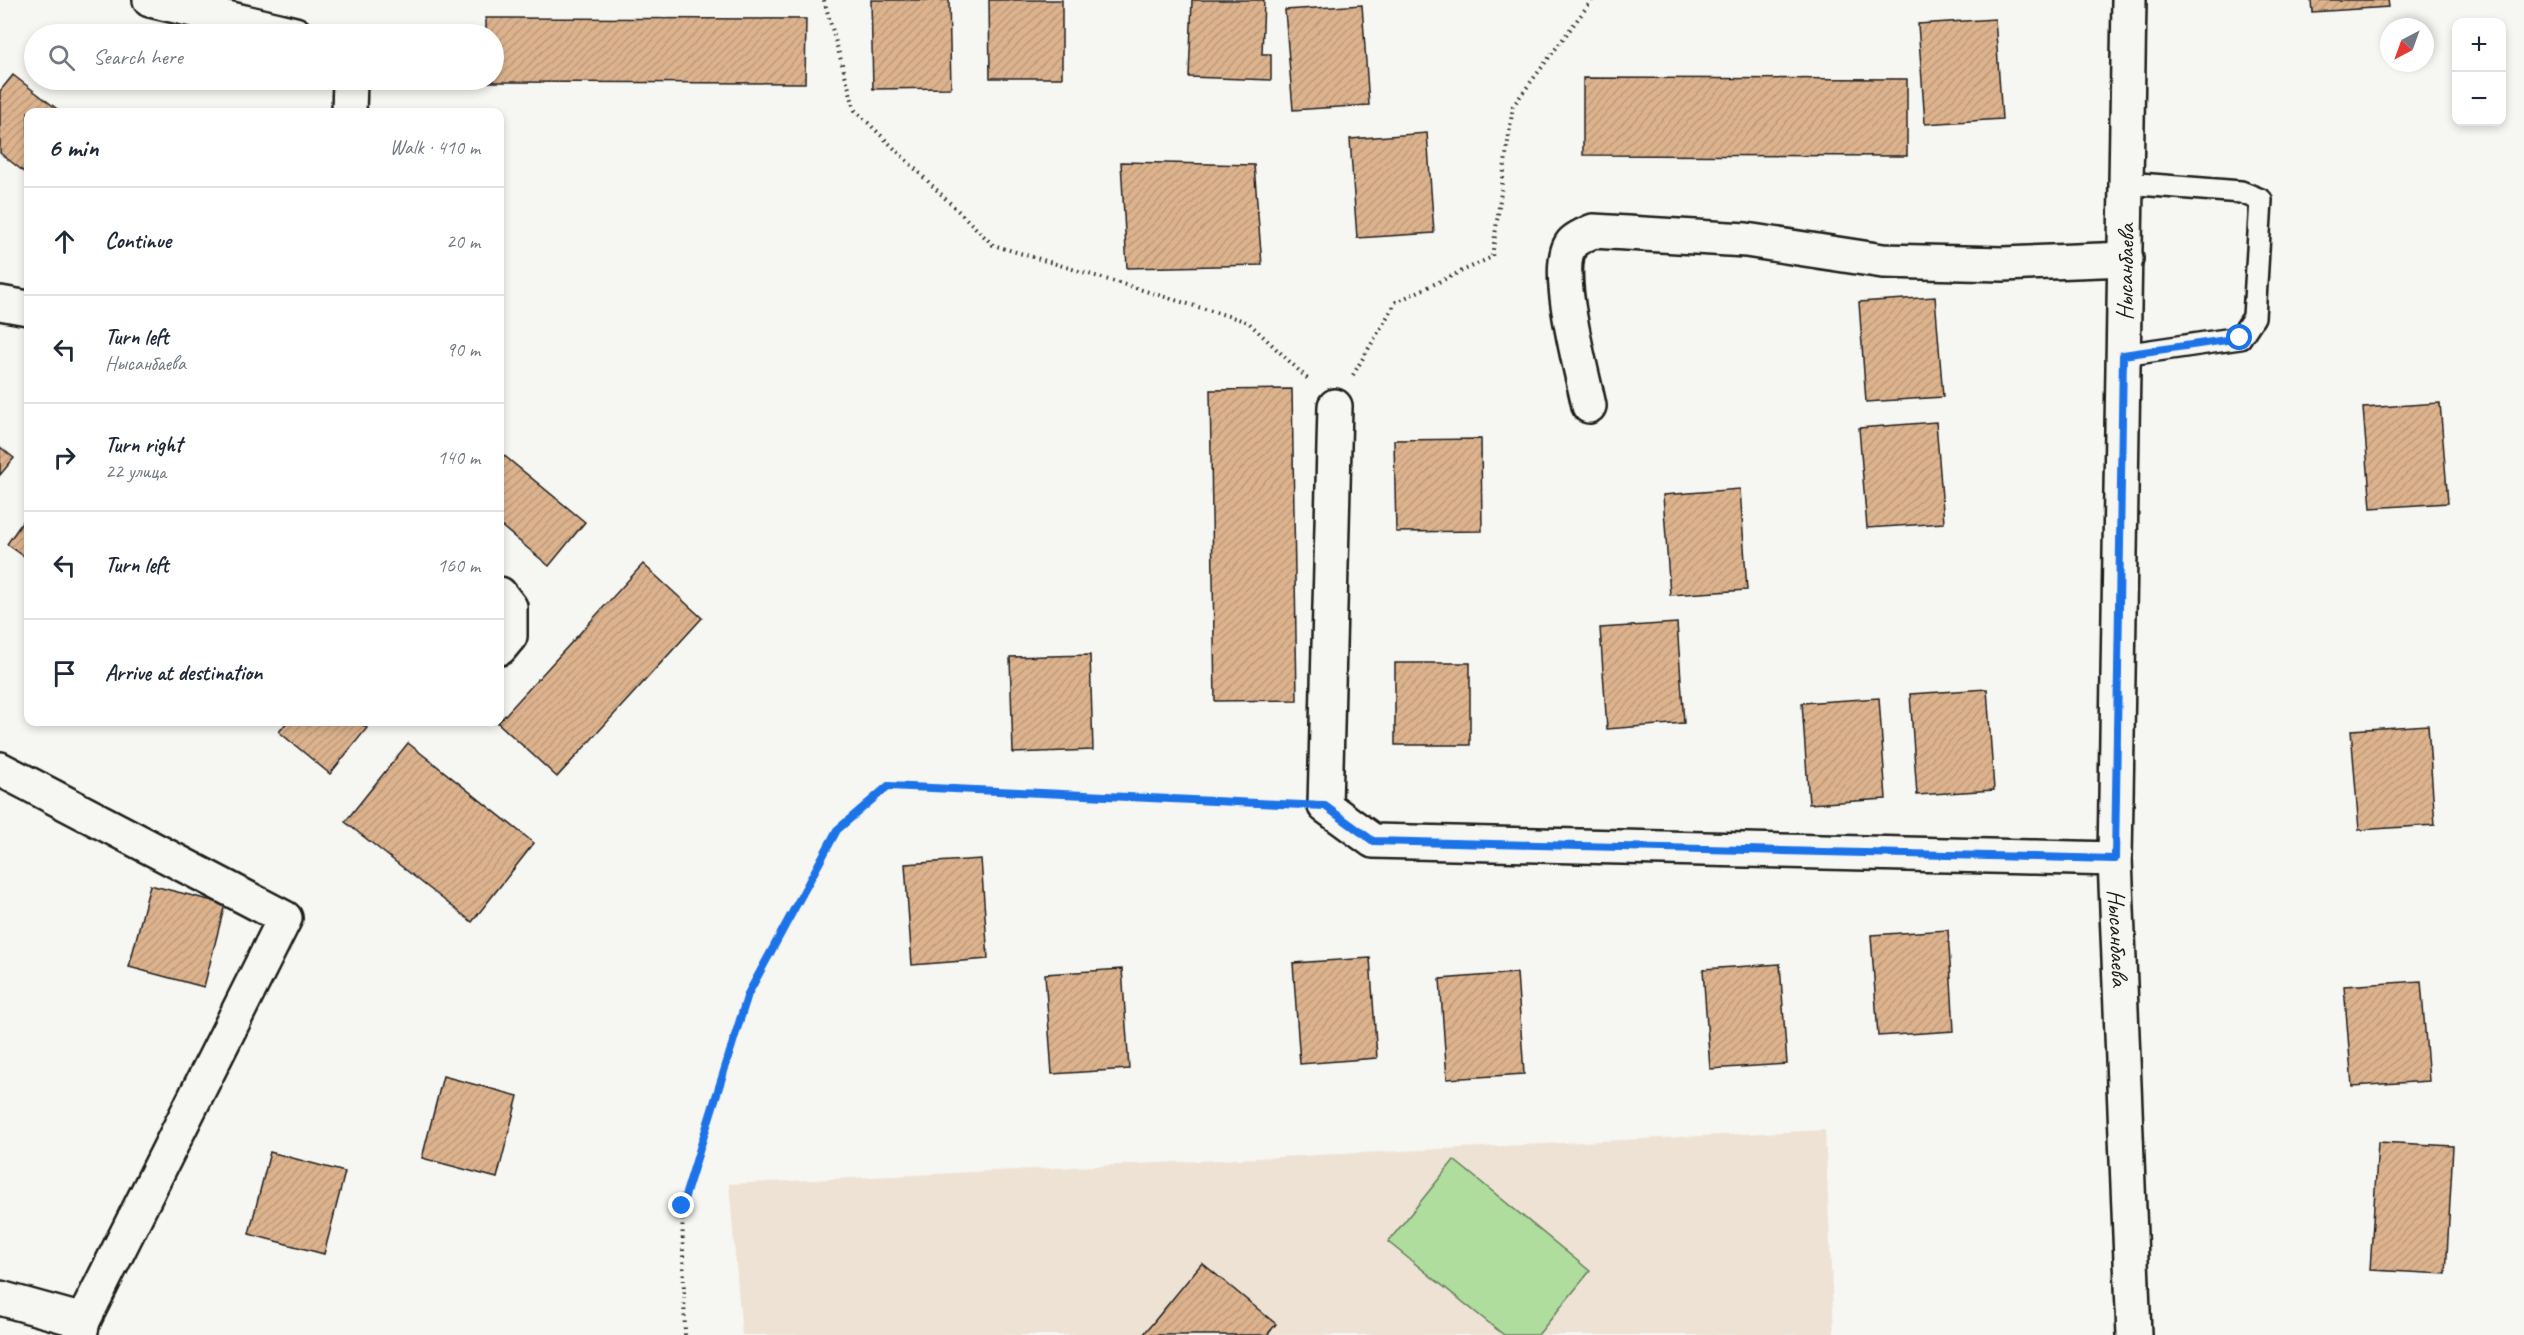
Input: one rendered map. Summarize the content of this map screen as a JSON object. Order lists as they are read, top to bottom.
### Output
{
  "streets": {
    "street": ["Нысанбаева"]
  },
  "north": "bottom left",
  "page": {
    "map_buttons": ["+", "−"],
    "search": "Search here",
    "heading": ["6 min", "Walk · 410 m"],
    "list": [
      ["Continue", "20 m"],
      ["Turn left", "Нысанбаева", "90 m"],
      ["Turn right", "22 улица", "140 m"],
      ["Turn left", "160 m"],
      "Arrive at destination"
    ]
  }
}
